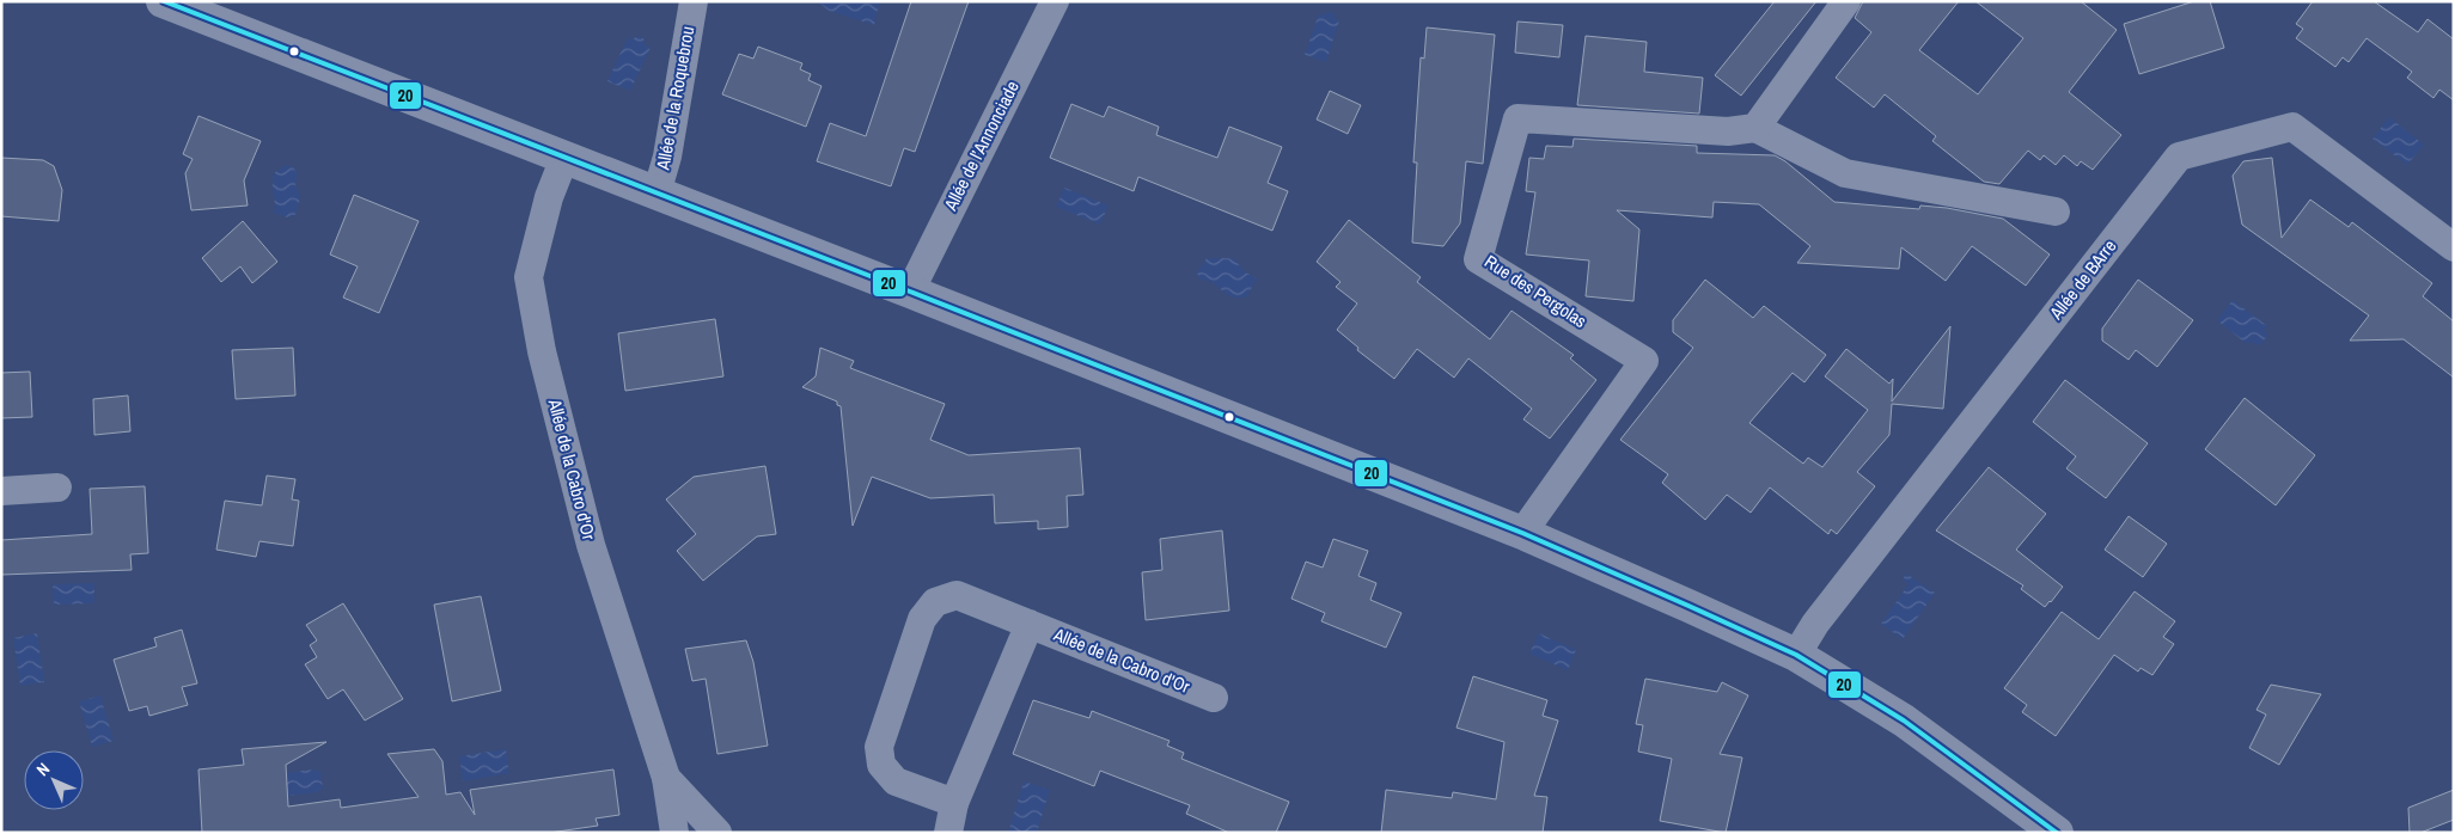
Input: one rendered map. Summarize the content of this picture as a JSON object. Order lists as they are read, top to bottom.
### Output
{
  "streets": {
    "street": [
      "Allée de la Roquebrou",
      "Allée de l’Annonciade",
      "Allée de BArre",
      "Rue des Pergolas",
      "Allée de la Cabro d'Or"
    ]
  },
  "lines": ["transit line 20"],
  "north": "top left"
}
